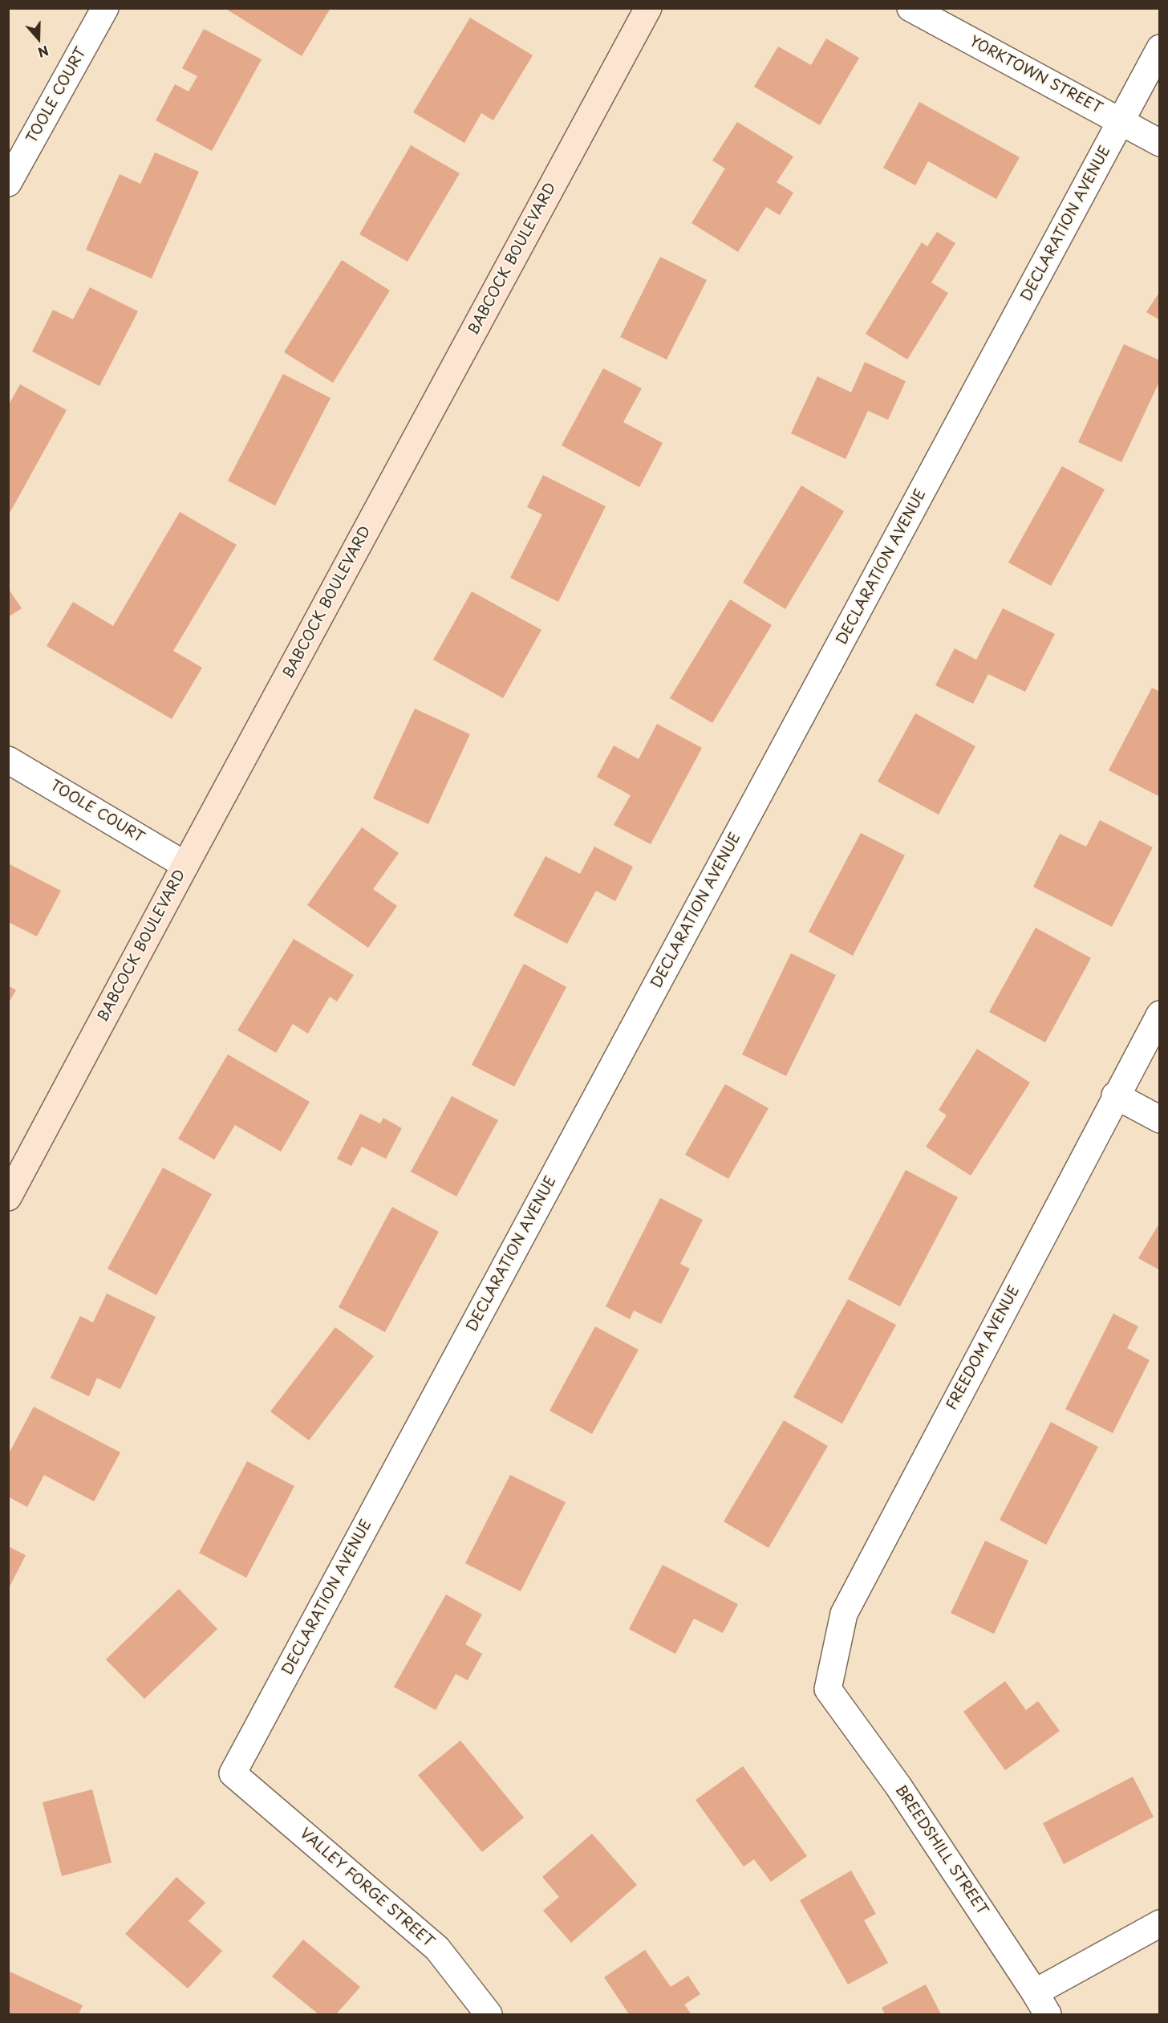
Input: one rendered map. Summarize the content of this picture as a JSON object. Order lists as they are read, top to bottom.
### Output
{
  "streets": {
    "street": [
      "YORKTOWN STREET",
      "TOOLE COURT",
      "DECLARATION AVENUE",
      "BABCOCK BOULEVARD",
      "FREEDOM AVENUE",
      "BREEDSHILL STREET",
      "VALLEY FORGE STREET"
    ]
  },
  "crossings": [
    ["YORKTOWN STREET", "DECLARATION AVENUE"],
    ["TOOLE COURT", "BABCOCK BOULEVARD"],
    ["DECLARATION AVENUE", "VALLEY FORGE STREET"],
    ["FREEDOM AVENUE", "BREEDSHILL STREET"]
  ],
  "north": "bottom"
}
